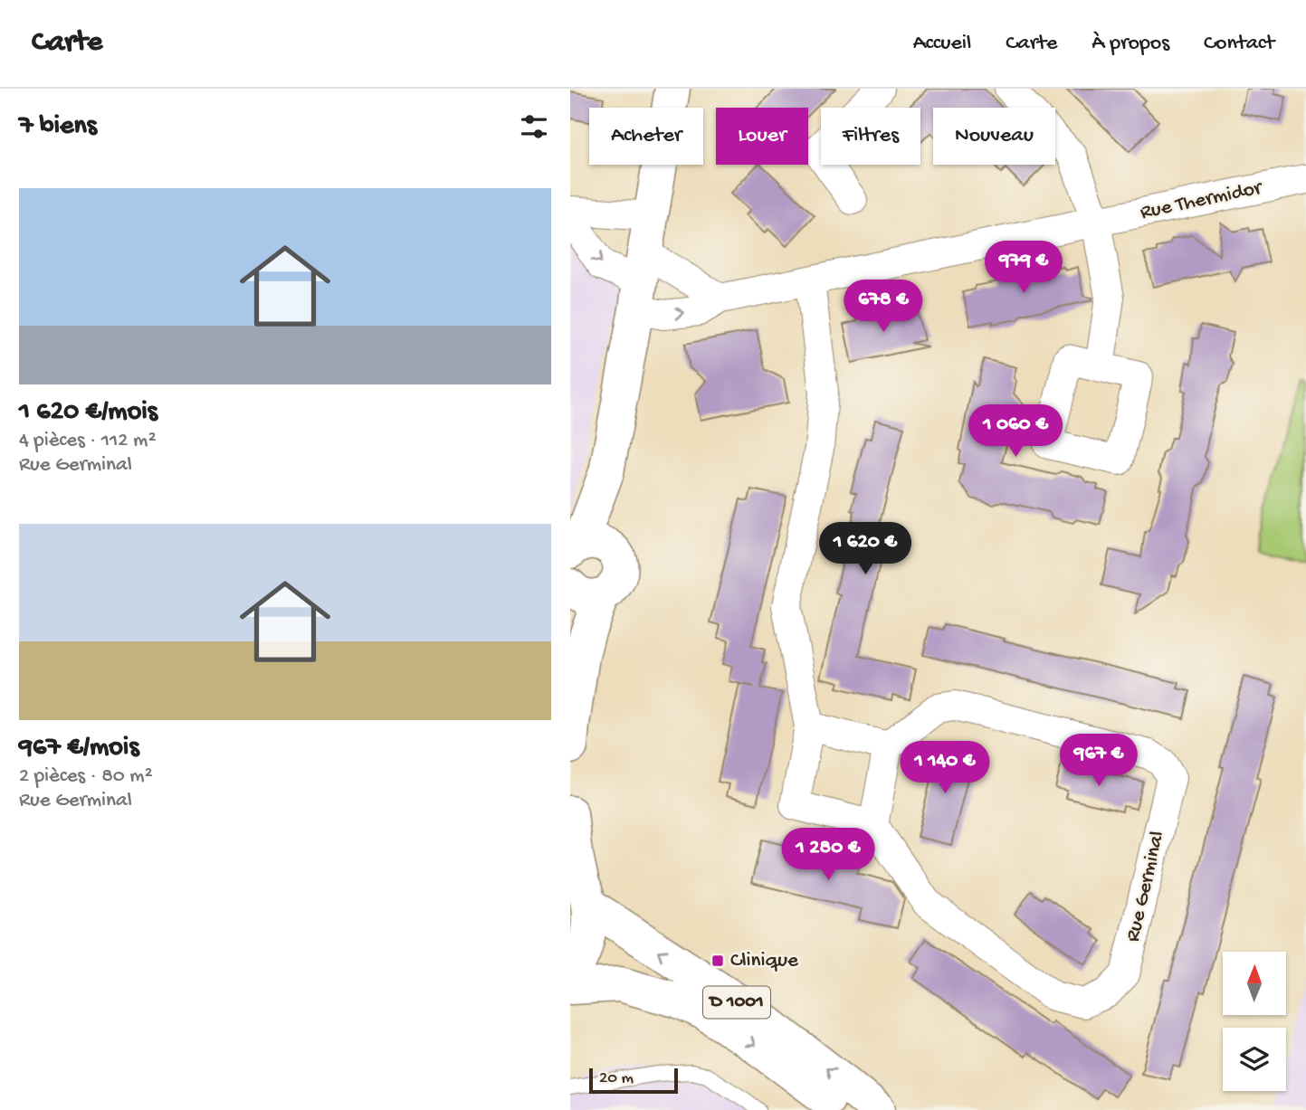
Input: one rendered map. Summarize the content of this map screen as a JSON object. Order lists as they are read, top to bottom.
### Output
{
  "streets": {
    "street": ["Rue Thermidor", "Rue Germinal", "D 1001"]
  },
  "places": {
    "transit": ["Clinique"]
  },
  "scale_bar": "20 m",
  "north": "top",
  "page": {
    "header": "Carte",
    "nav": [
      "Accueil",
      "Carte",
      "À propos",
      "Contact"
    ],
    "heading": "7 biens",
    "chip": [
      "Acheter",
      "Louer",
      "Filtres",
      "Nouveau"
    ],
    "list": [
      {
        "name": "1 620 €/mois",
        "note": "4 pièces · 112 m² · Rue Germinal"
      },
      {
        "name": "967 €/mois",
        "note": "2 pièces · 80 m² · Rue Germinal"
      }
    ],
    "price": [
      "979 €",
      "678 €",
      "1 060 €",
      "1 620 €",
      "967 €",
      "1 140 €",
      "1 280 €"
    ],
    "scale": "20 m"
  }
}
